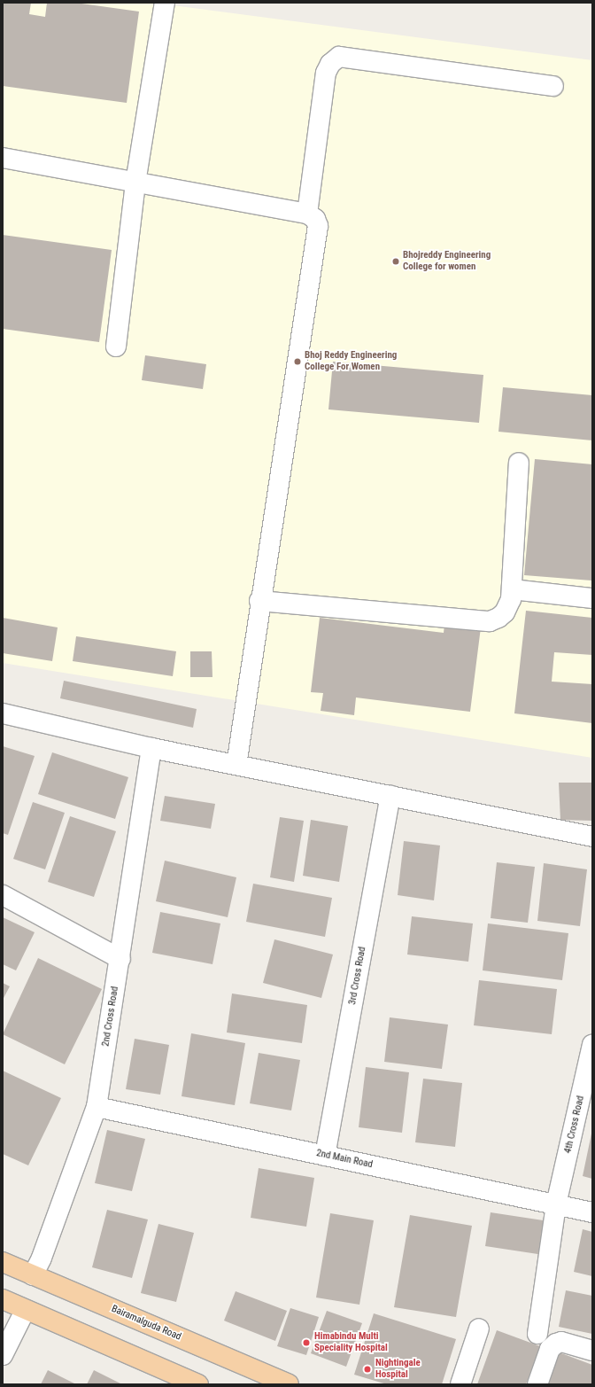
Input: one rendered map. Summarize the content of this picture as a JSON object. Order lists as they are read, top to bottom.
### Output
{
  "streets": {
    "main road": ["Bairamalguda Road"],
    "street": [
      "3rd Cross Road",
      "2nd Cross Road",
      "4th Cross Road",
      "2nd Main Road"
    ]
  },
  "crossings": [
    ["3rd Cross Road", "2nd Main Road"],
    ["2nd Cross Road", "2nd Main Road"],
    ["2nd Cross Road", "Bairamalguda Road"],
    ["4th Cross Road", "2nd Main Road"]
  ],
  "places": [
    "Bhojreddy Engineering College for women",
    "Bhoj Reddy Engineering College For Women",
    "Himabindu Multi Speciality Hospital",
    "Nightingale Hospital"
  ]
}
